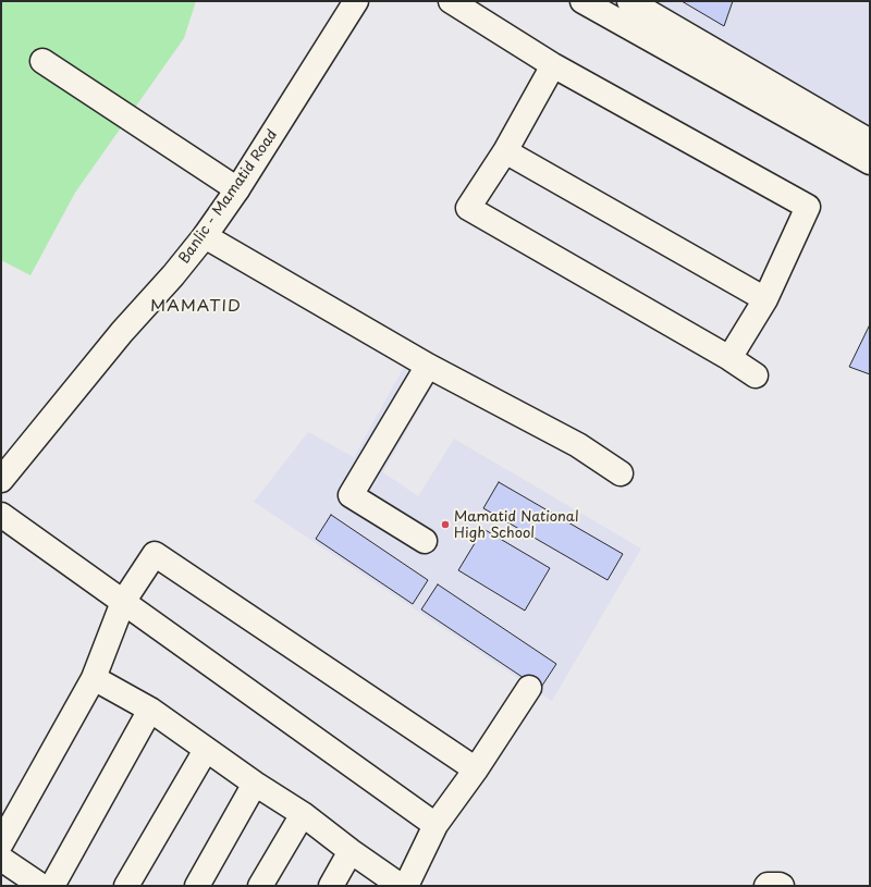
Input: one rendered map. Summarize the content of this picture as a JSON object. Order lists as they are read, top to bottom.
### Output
{
  "streets": {
    "street": ["Banlic - Mamatid Road"]
  },
  "districts": ["MAMATID"],
  "places": ["Mamatid National High School"]
}
